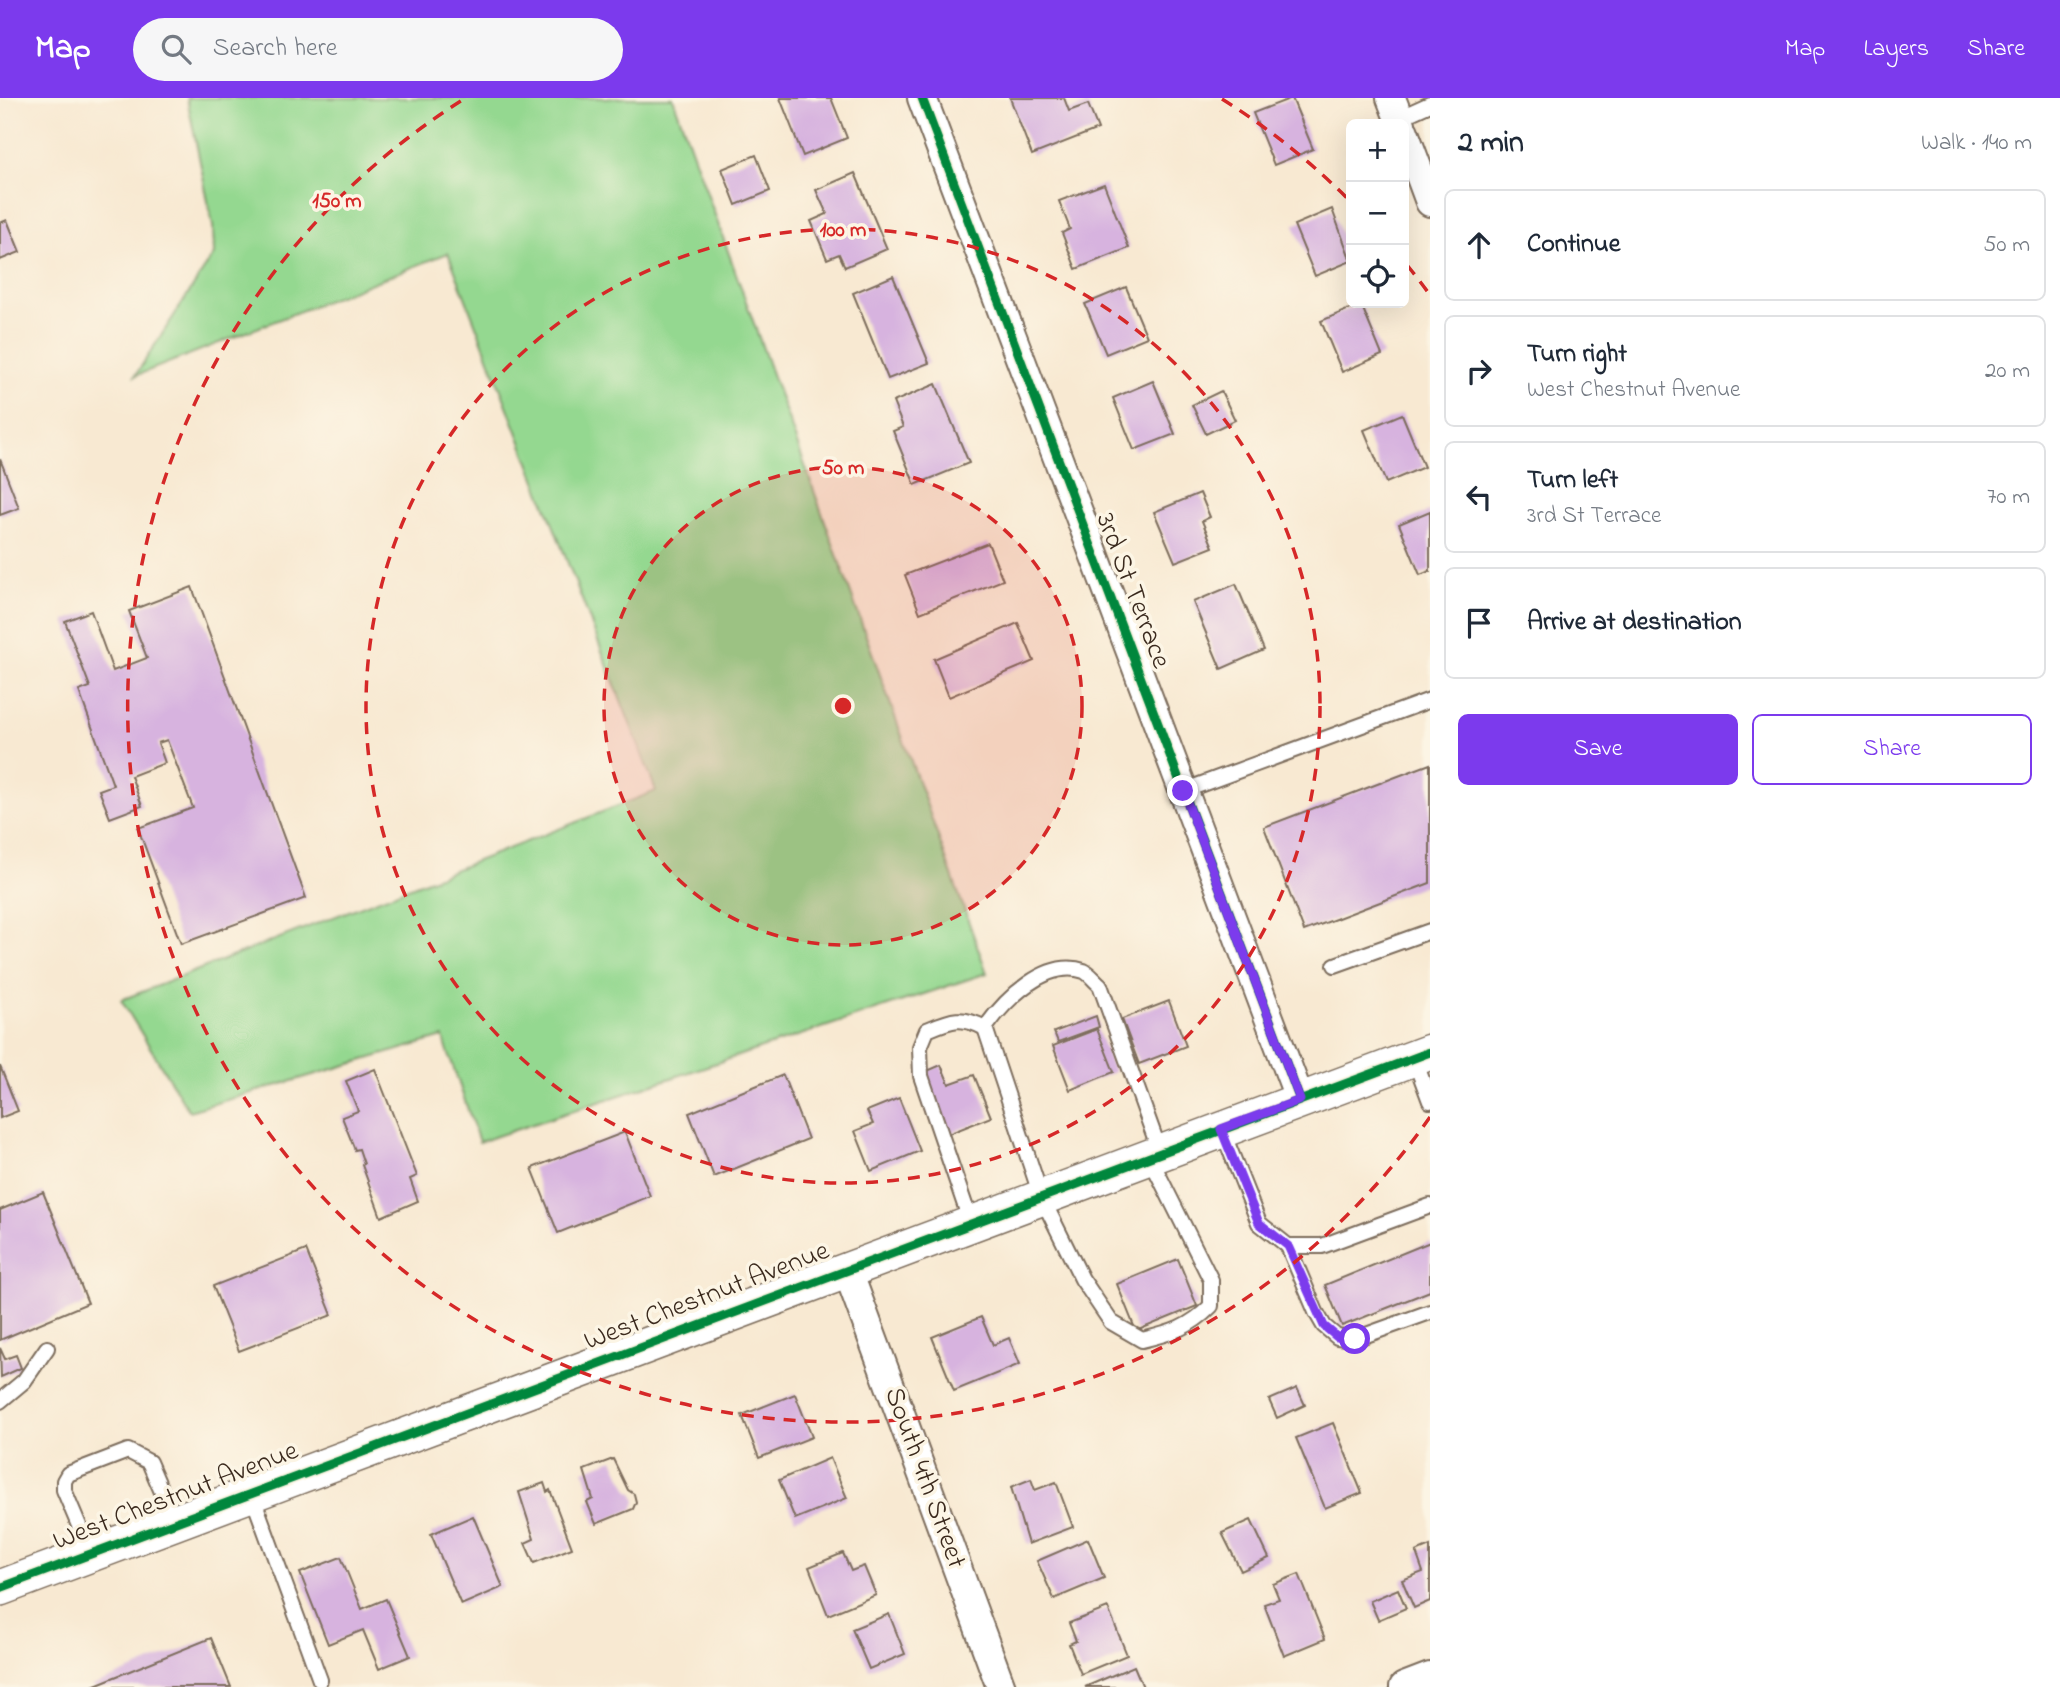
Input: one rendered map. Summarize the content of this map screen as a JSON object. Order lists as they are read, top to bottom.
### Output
{
  "streets": {
    "street": ["3rd St Terrace", "West Chestnut Avenue", "South 4th Street"]
  },
  "crossings": [
    ["3rd St Terrace", "West Chestnut Avenue"],
    ["West Chestnut Avenue", "South 4th Street"]
  ],
  "page": {
    "header": "Map",
    "search": "Search here",
    "nav": ["Map", "Layers", "Share"],
    "heading": ["2 min", "Walk · 140 m"],
    "map_buttons": ["+", "−"],
    "list": [
      ["Continue", "50 m"],
      ["Turn right", "West Chestnut Avenue", "20 m"],
      ["Turn left", "3rd St Terrace", "70 m"],
      "Arrive at destination"
    ],
    "buttons": ["Save", "Share"]
  },
  "rings": ["150 m", "100 m", "50 m"]
}
